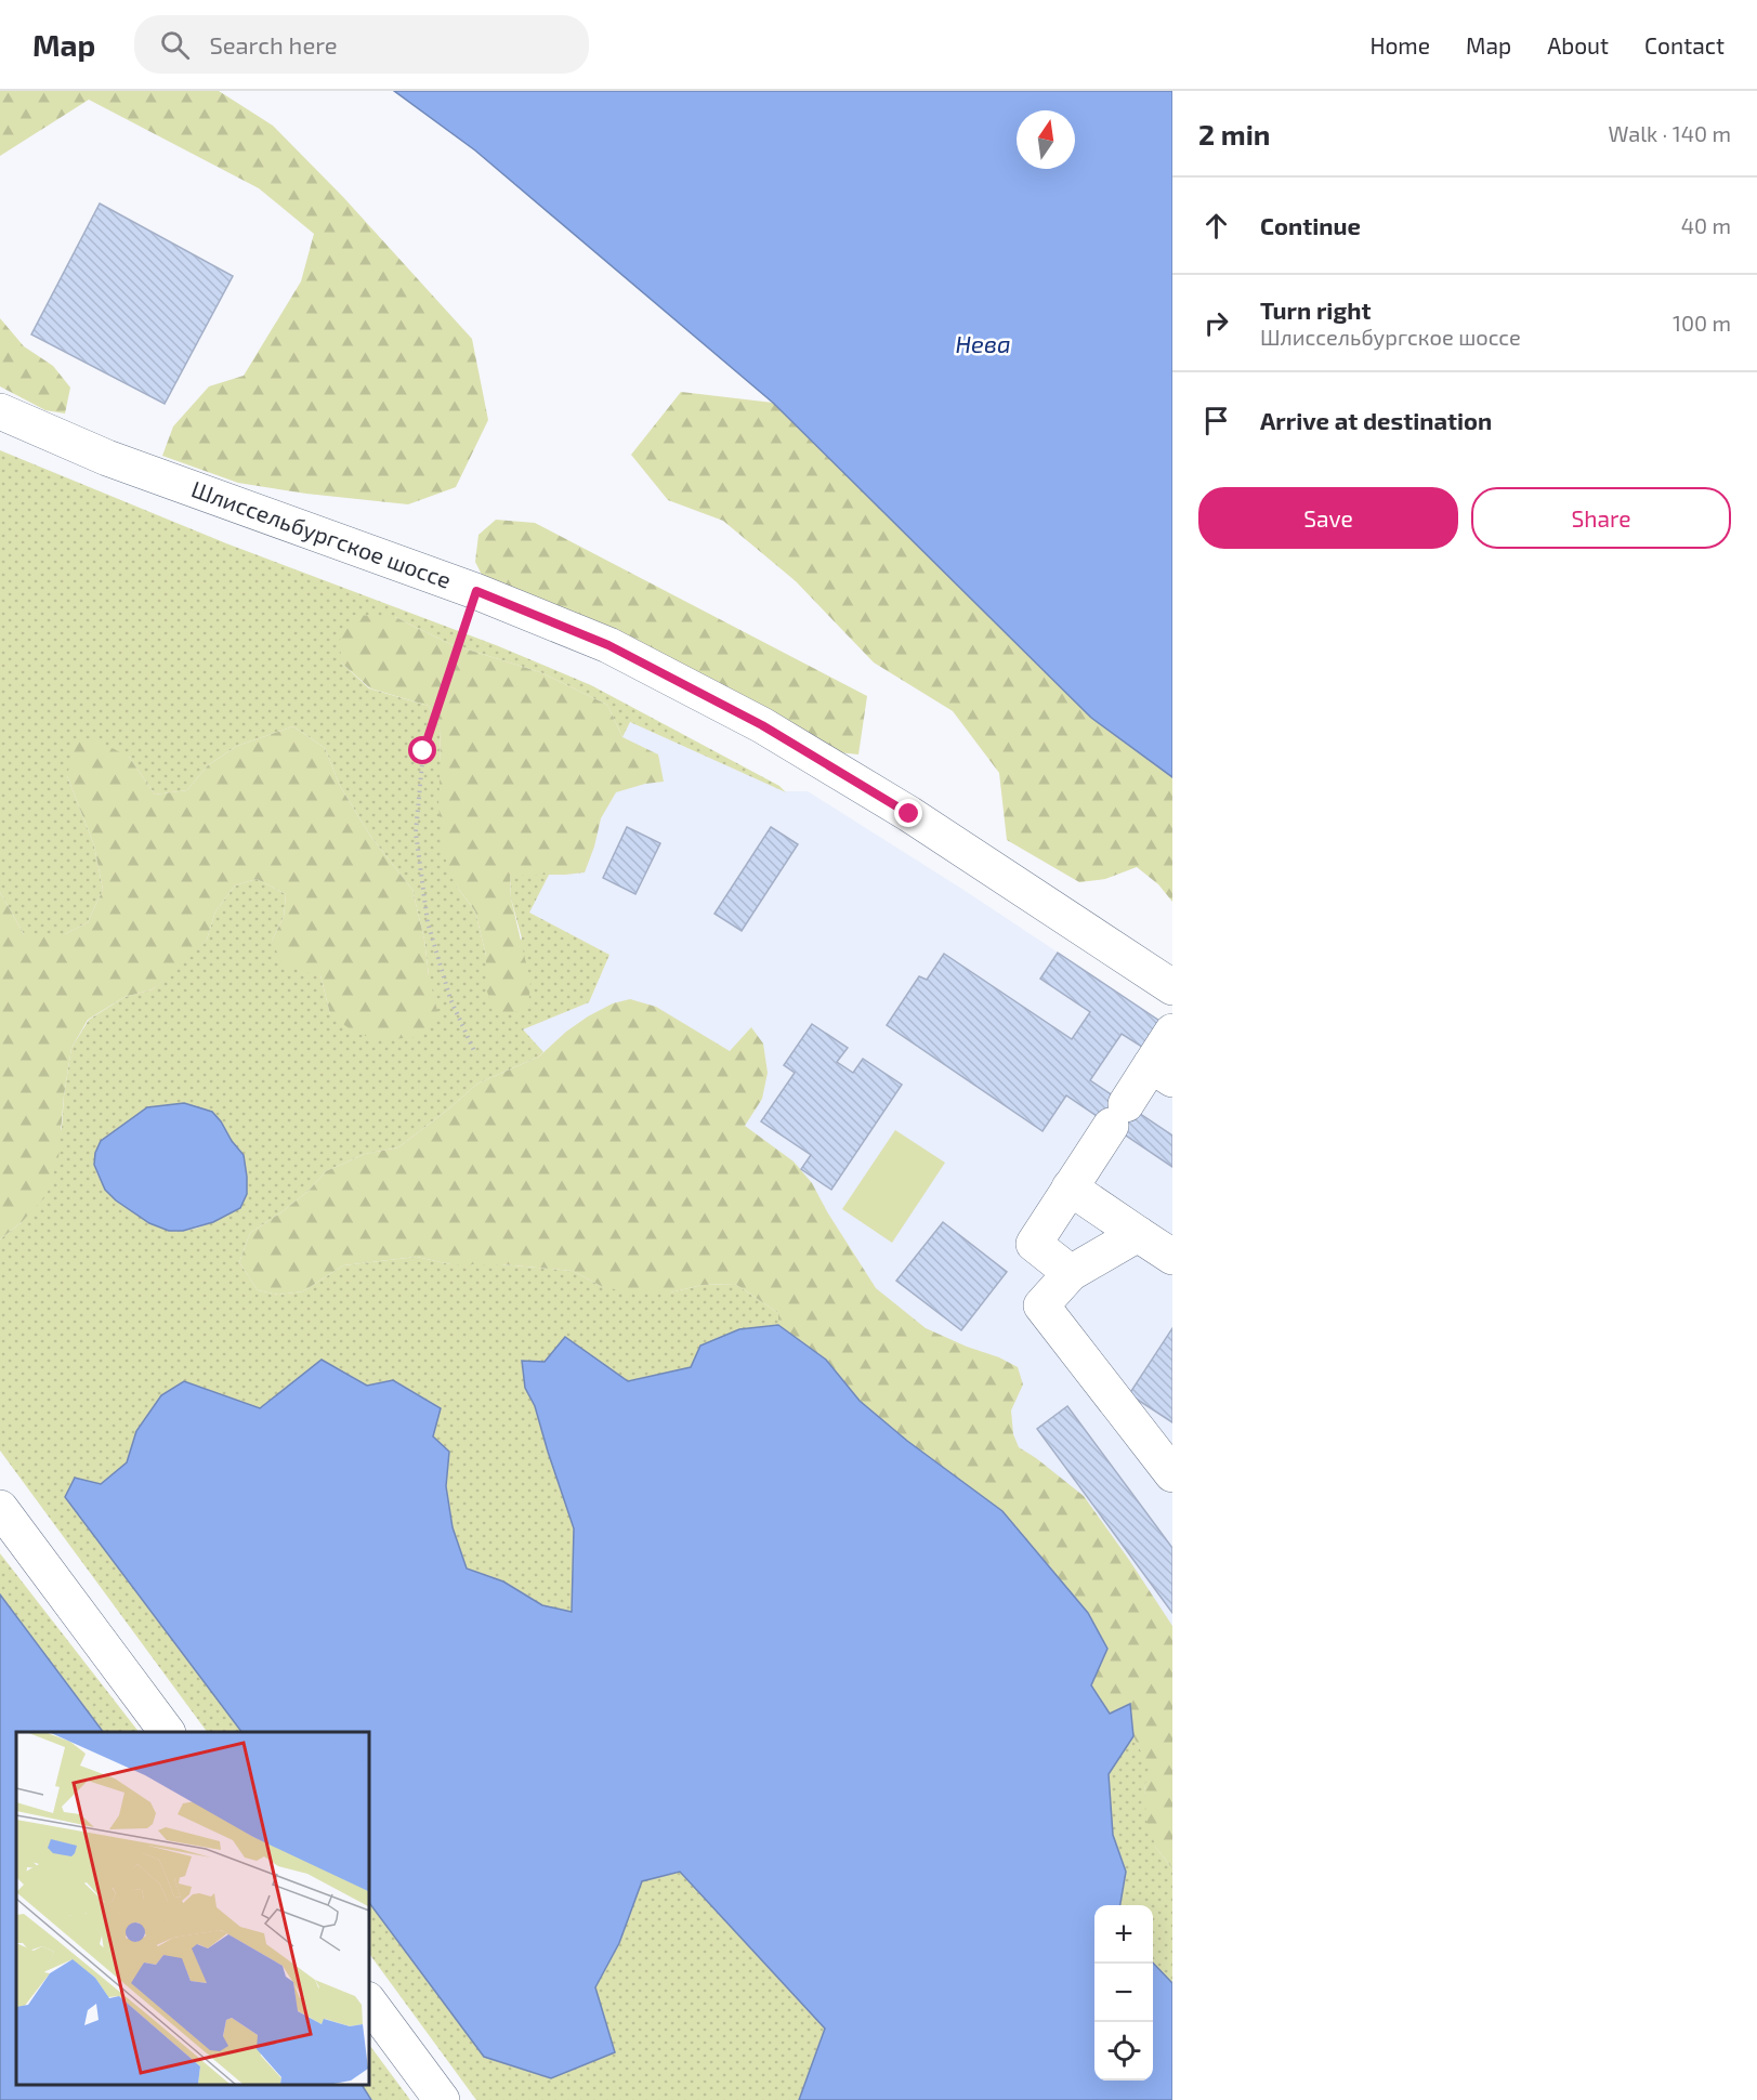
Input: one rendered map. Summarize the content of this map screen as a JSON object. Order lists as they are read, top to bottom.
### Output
{
  "streets": {
    "street": ["Шлиссельбургское шоссе"]
  },
  "water": ["Нева"],
  "north": "top",
  "page": {
    "header": "Map",
    "search": "Search here",
    "nav": [
      "Home",
      "Map",
      "About",
      "Contact"
    ],
    "heading": ["2 min", "Walk · 140 m"],
    "list": [
      ["Continue", "40 m"],
      ["Turn right", "Шлиссельбургское шоссе", "100 m"],
      "Arrive at destination"
    ],
    "buttons": ["Save", "Share"],
    "map_buttons": ["+", "−"]
  }
}
